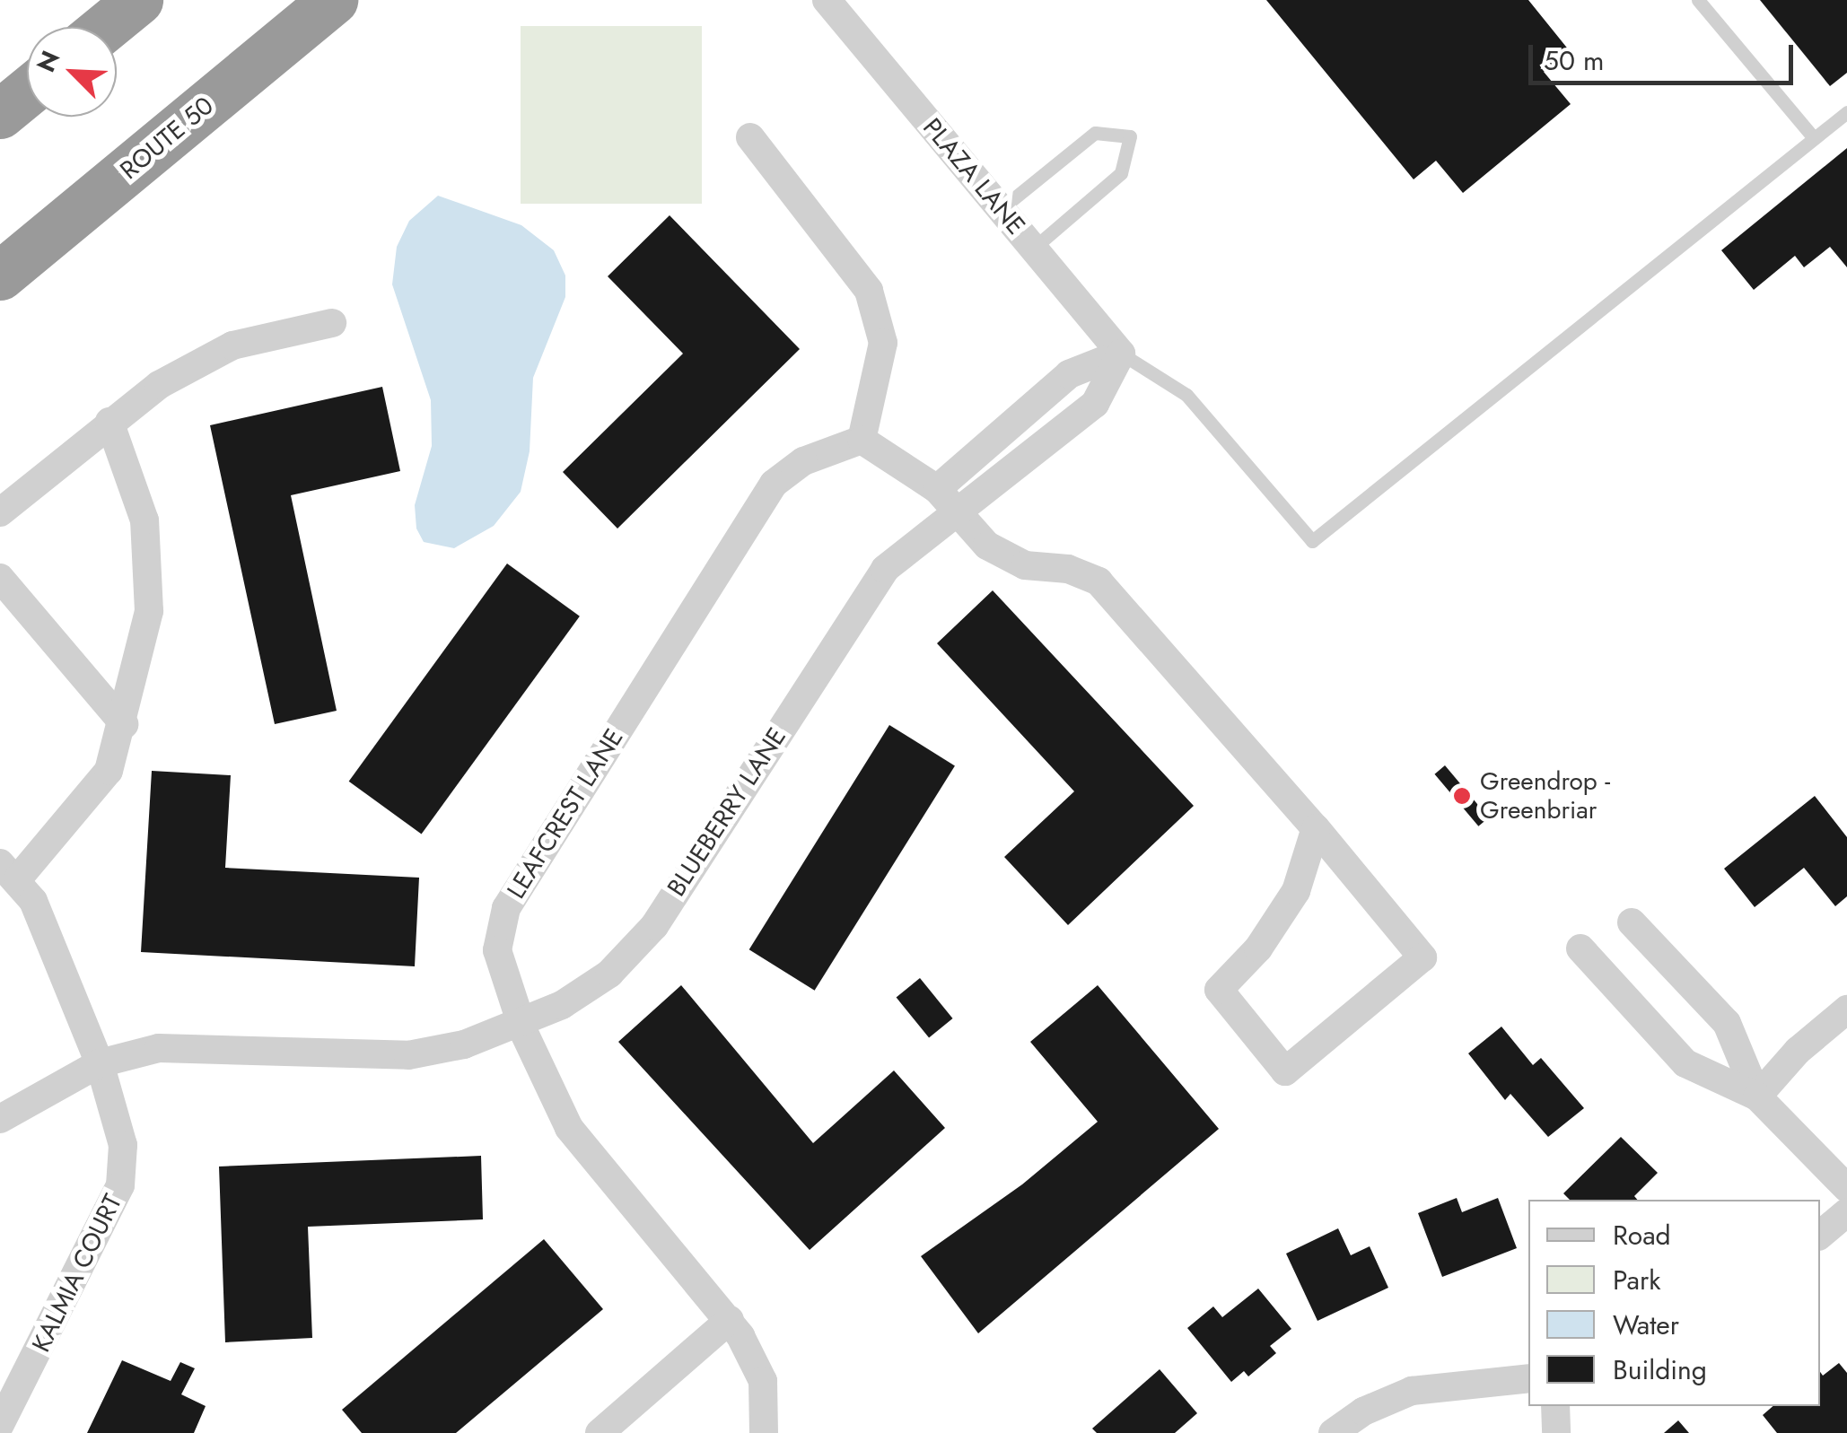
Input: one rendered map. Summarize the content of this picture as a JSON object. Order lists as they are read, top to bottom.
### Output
{
  "streets": {
    "highway": ["ROUTE 50"],
    "street": [
      "PLAZA LANE",
      "BLUEBERRY LANE",
      "LEAFCREST LANE",
      "KALMIA COURT"
    ]
  },
  "crossings": [
    ["PLAZA LANE", "BLUEBERRY LANE"],
    ["BLUEBERRY LANE", "LEAFCREST LANE"],
    ["BLUEBERRY LANE", "KALMIA COURT"]
  ],
  "places": ["Greendrop - Greenbriar"],
  "legend": [
    "Road",
    "Park",
    "Water",
    "Building"
  ],
  "scale_bar": "50 m",
  "north": "top left"
}
